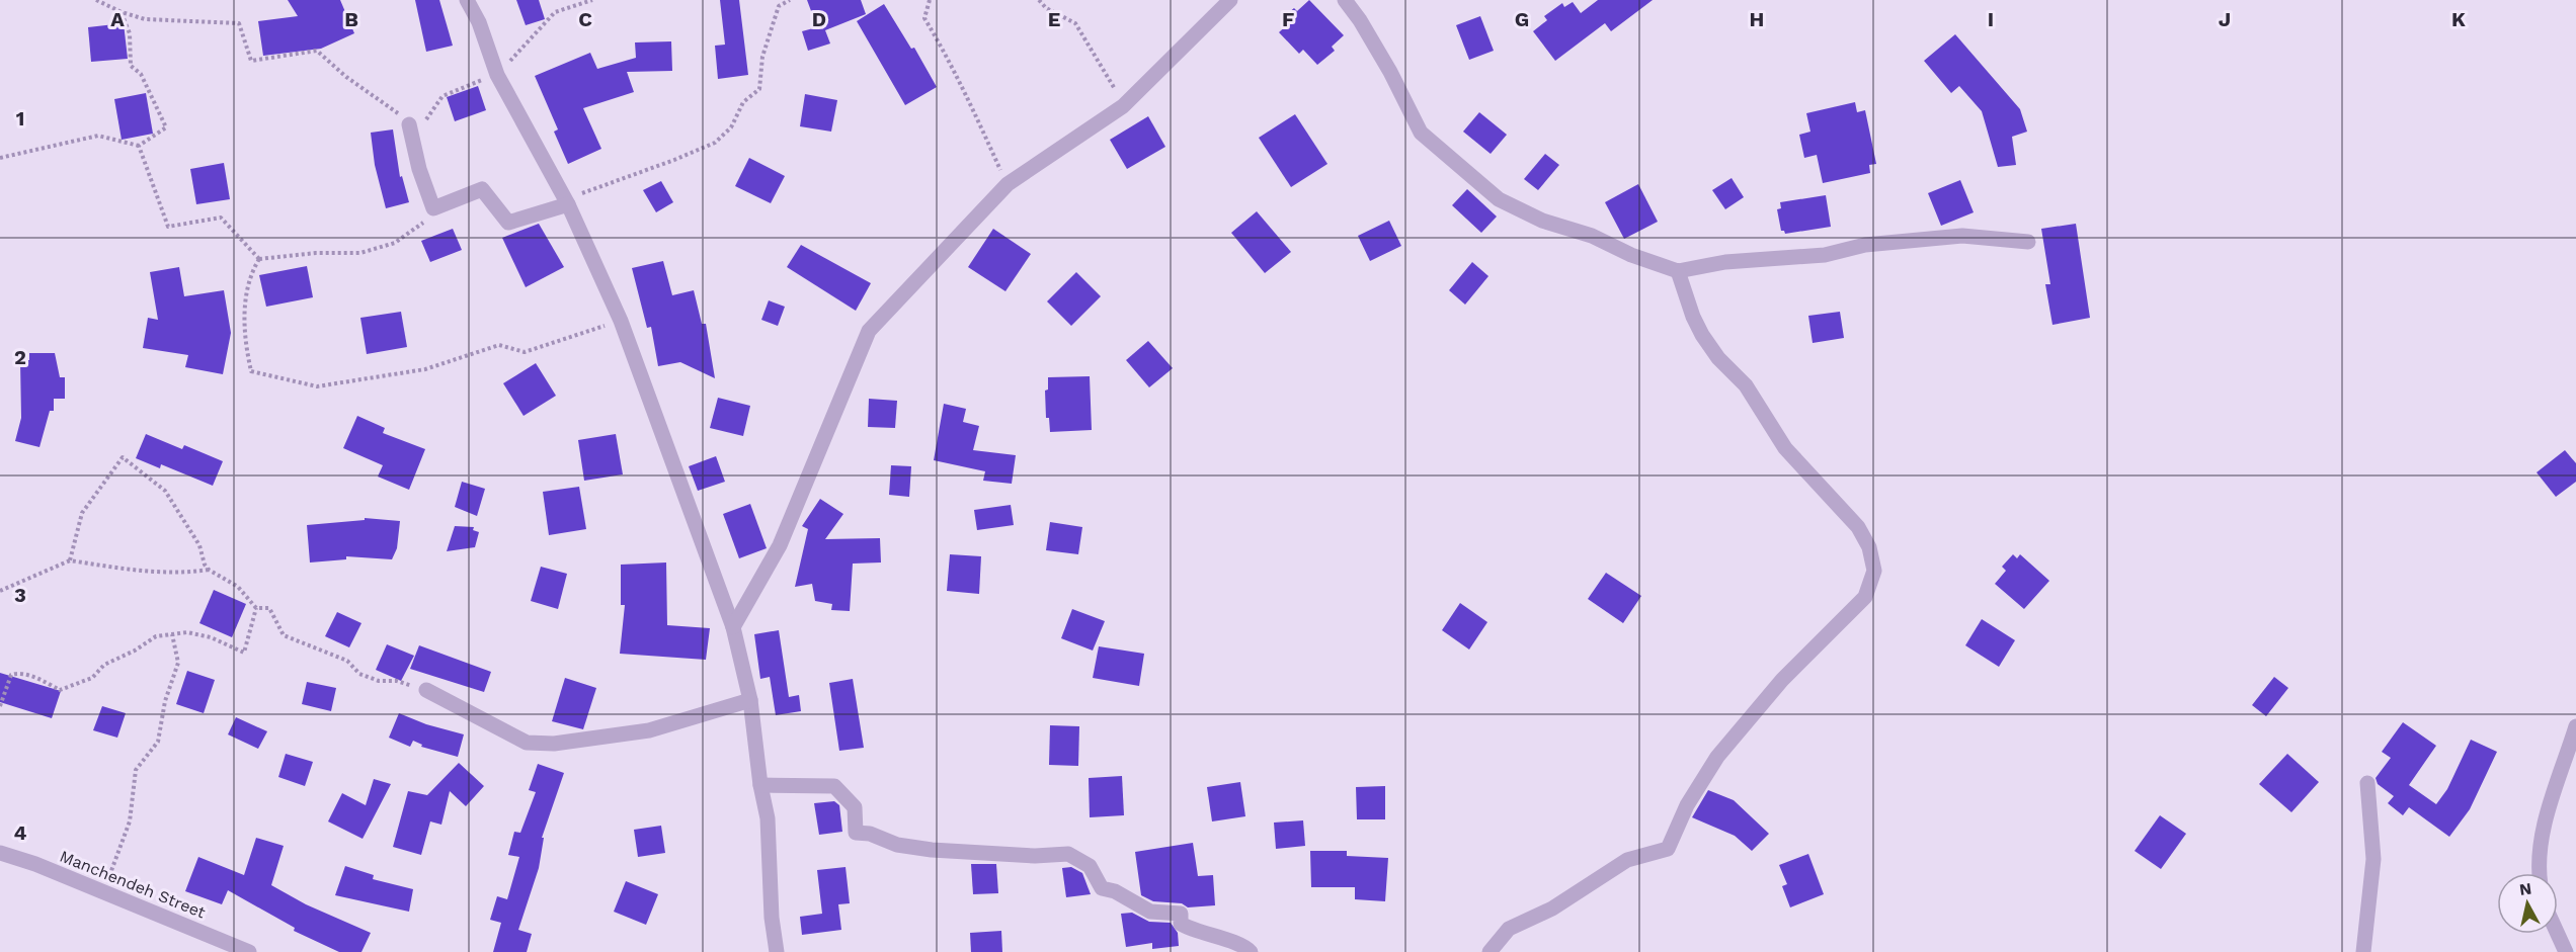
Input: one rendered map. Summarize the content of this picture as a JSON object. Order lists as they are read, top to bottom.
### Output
{
  "streets": {
    "street": ["Manchendeh Street"]
  },
  "north": "top",
  "grid": {
    "columns": [
      "A",
      "B",
      "C",
      "D",
      "E",
      "F",
      "G",
      "H",
      "I",
      "J",
      "K"
    ],
    "rows": [
      "1",
      "2",
      "3",
      "4"
    ]
  }
}
